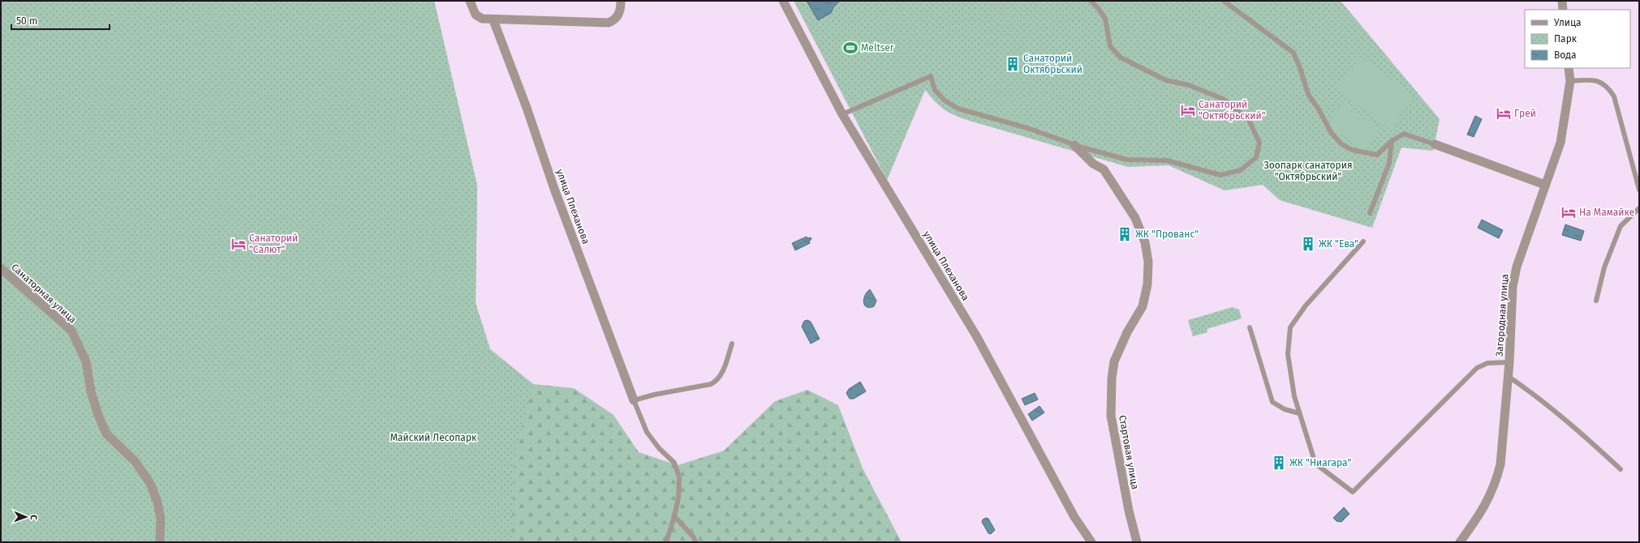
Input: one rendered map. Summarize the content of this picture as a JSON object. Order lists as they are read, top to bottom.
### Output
{
  "streets": {
    "street": [
      "улица Плеханова",
      "Санаторная улица",
      "Загородная улица",
      "Стартовая улица"
    ]
  },
  "parks": ["Зоопарк санатория \"Октябрьский\"", "Майский Лесопарк"],
  "places": {
    "sports": ["Meltser"],
    "building": [
      "Санаторий Октябрьский",
      "ЖК \"Прованс\"",
      "ЖК \"Ева\"",
      "ЖК \"Ниагара\""
    ],
    "hotel": [
      "Санаторий \"Октябрьский\"",
      "Грей",
      "На Мамайке",
      "Санаторий \"Салют\""
    ]
  },
  "legend": ["Улица", "Парк", "Вода"],
  "scale_bar": "50 m",
  "north": "right"
}
